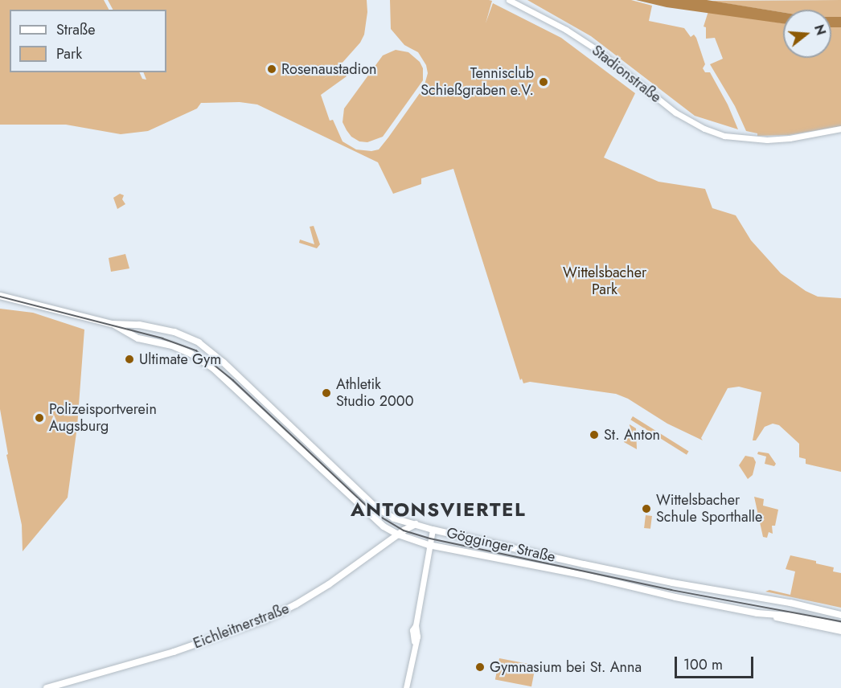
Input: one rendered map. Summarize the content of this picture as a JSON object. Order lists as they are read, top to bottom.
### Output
{
  "streets": {
    "main road": ["Gögginger Straße", "Eichleitnerstraße"],
    "street": ["Stadionstraße"]
  },
  "crossings": [
    ["Gögginger Straße", "Eichleitnerstraße"]
  ],
  "districts": ["ANTONSVIERTEL"],
  "parks": ["Wittelsbacher Park"],
  "places": [
    "Rosenaustadion",
    "Tennisclub Schießgraben e.V.",
    "Ultimate Gym",
    "Athletik Studio 2000",
    "Polizeisportverein Augsburg",
    "St. Anton",
    "Wittelsbacher Schule Sporthalle",
    "Gymnasium bei St. Anna"
  ],
  "legend": ["Straße", "Park"],
  "scale_bar": "100 m",
  "north": "right"
}
